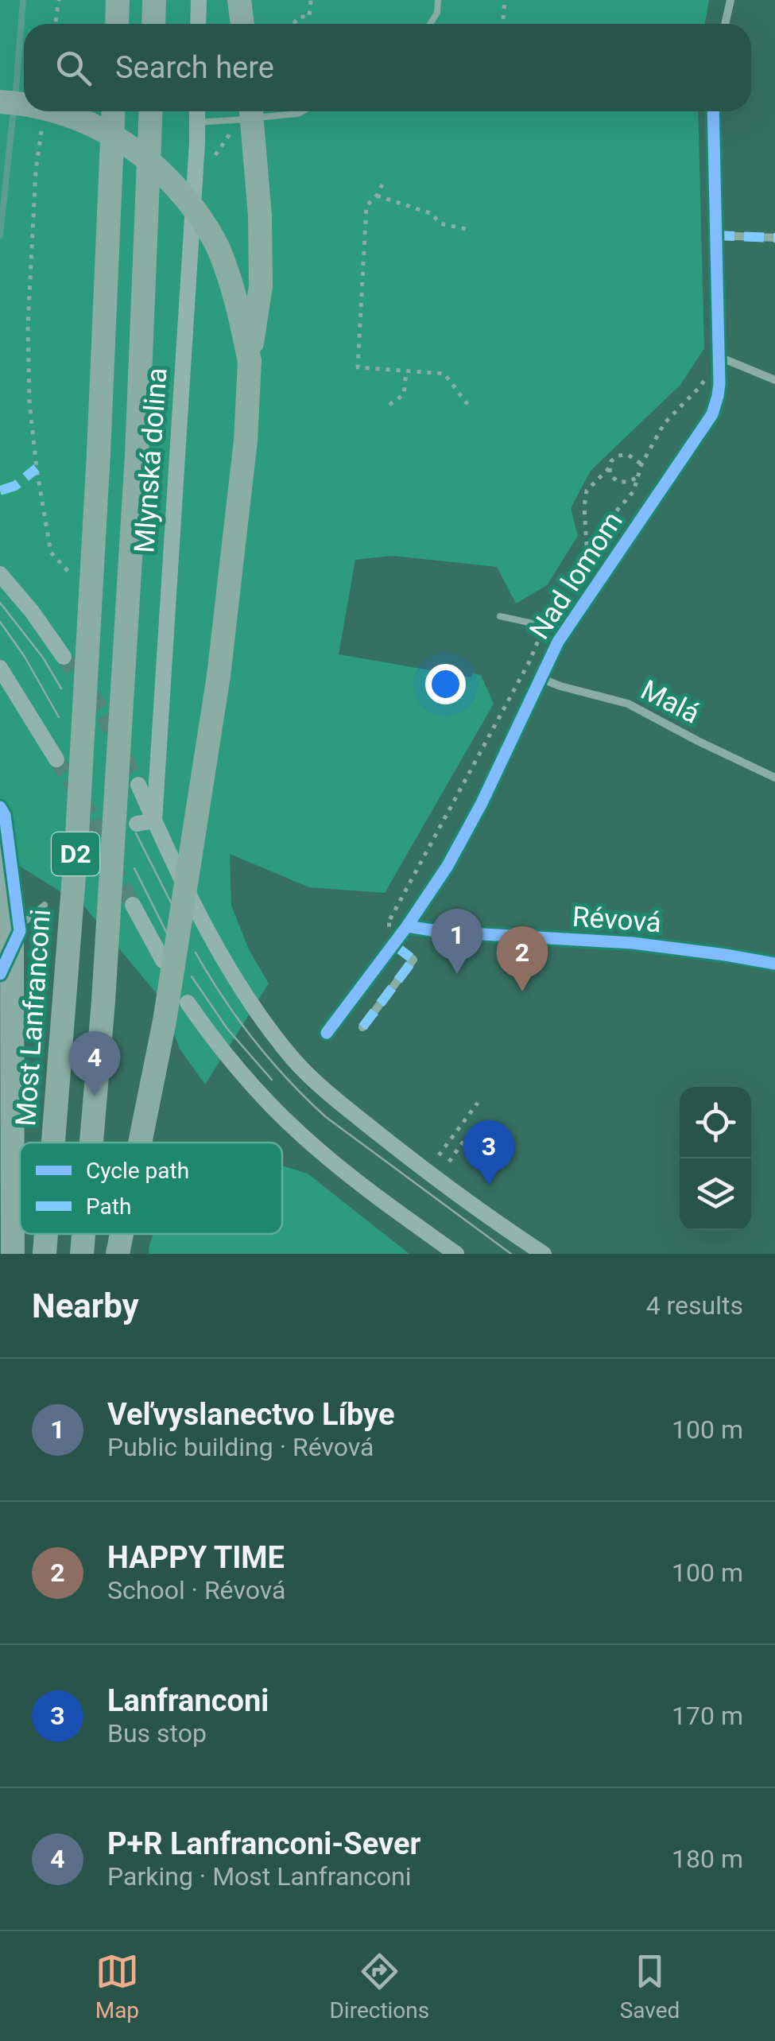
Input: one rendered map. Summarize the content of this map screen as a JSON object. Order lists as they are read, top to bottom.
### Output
{
  "streets": {
    "highway": ["D2", "Most Lanfranconi"],
    "main road": ["Mlynská dolina"],
    "street": ["Nad lomom", "Malá", "Révová"]
  },
  "crossings": [
    ["Nad lomom", "Malá"],
    ["Nad lomom", "Révová"]
  ],
  "legend": ["Cycle path", "Path"],
  "page": {
    "search": "Search here",
    "pins": [
      "1",
      "2",
      "4",
      "3"
    ],
    "heading": ["Nearby", "4 results"],
    "list": [
      {
        "mark": "1",
        "name": "Veľvyslanectvo Líbye",
        "note": "Public building · Révová",
        "value": "100 m"
      },
      {
        "mark": "2",
        "name": "HAPPY TIME",
        "note": "School · Révová",
        "value": "100 m"
      },
      {
        "mark": "3",
        "name": "Lanfranconi",
        "note": "Bus stop",
        "value": "170 m"
      },
      {
        "mark": "4",
        "name": "P+R Lanfranconi-Sever",
        "note": "Parking · Most Lanfranconi",
        "value": "180 m"
      }
    ],
    "nav": ["Map", "Directions", "Saved"]
  }
}
